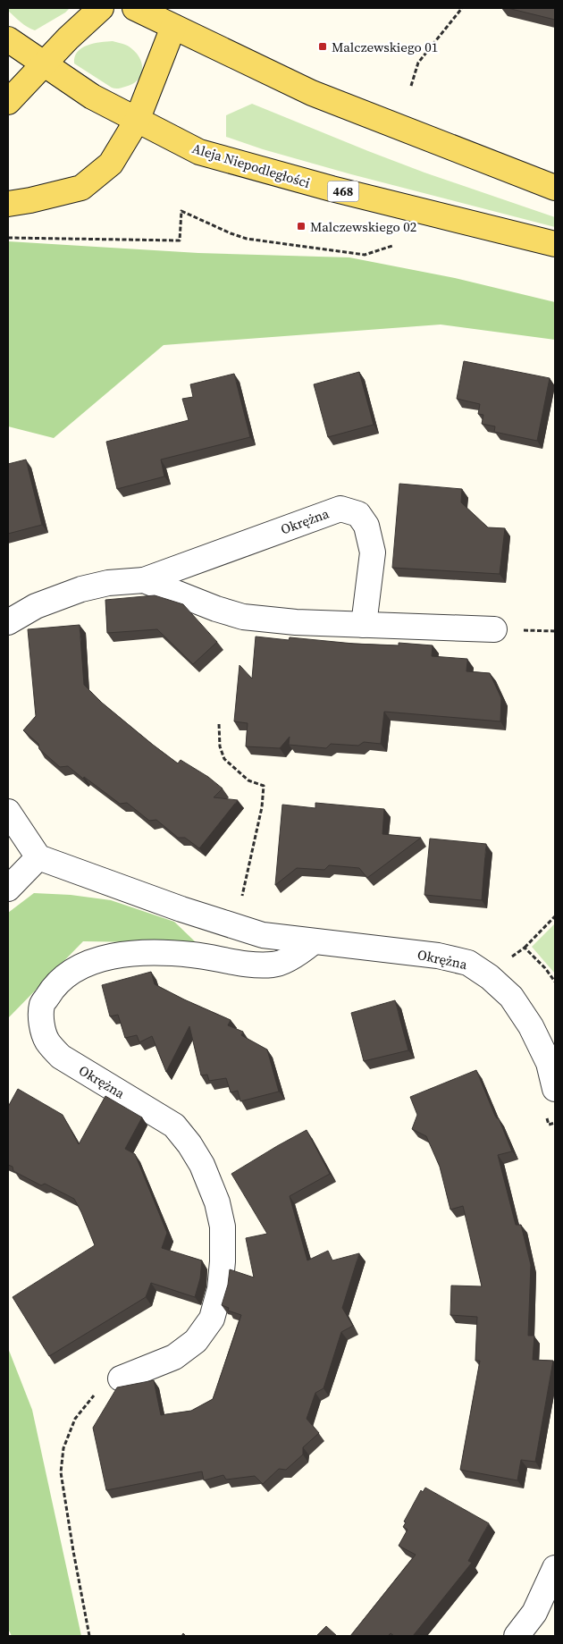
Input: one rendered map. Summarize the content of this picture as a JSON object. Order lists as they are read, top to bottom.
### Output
{
  "streets": {
    "main road": ["Aleja Niepodległości", "468"],
    "street": ["Okrężna"]
  },
  "places": {
    "transit": ["Malczewskiego 01", "Malczewskiego 02"]
  }
}
